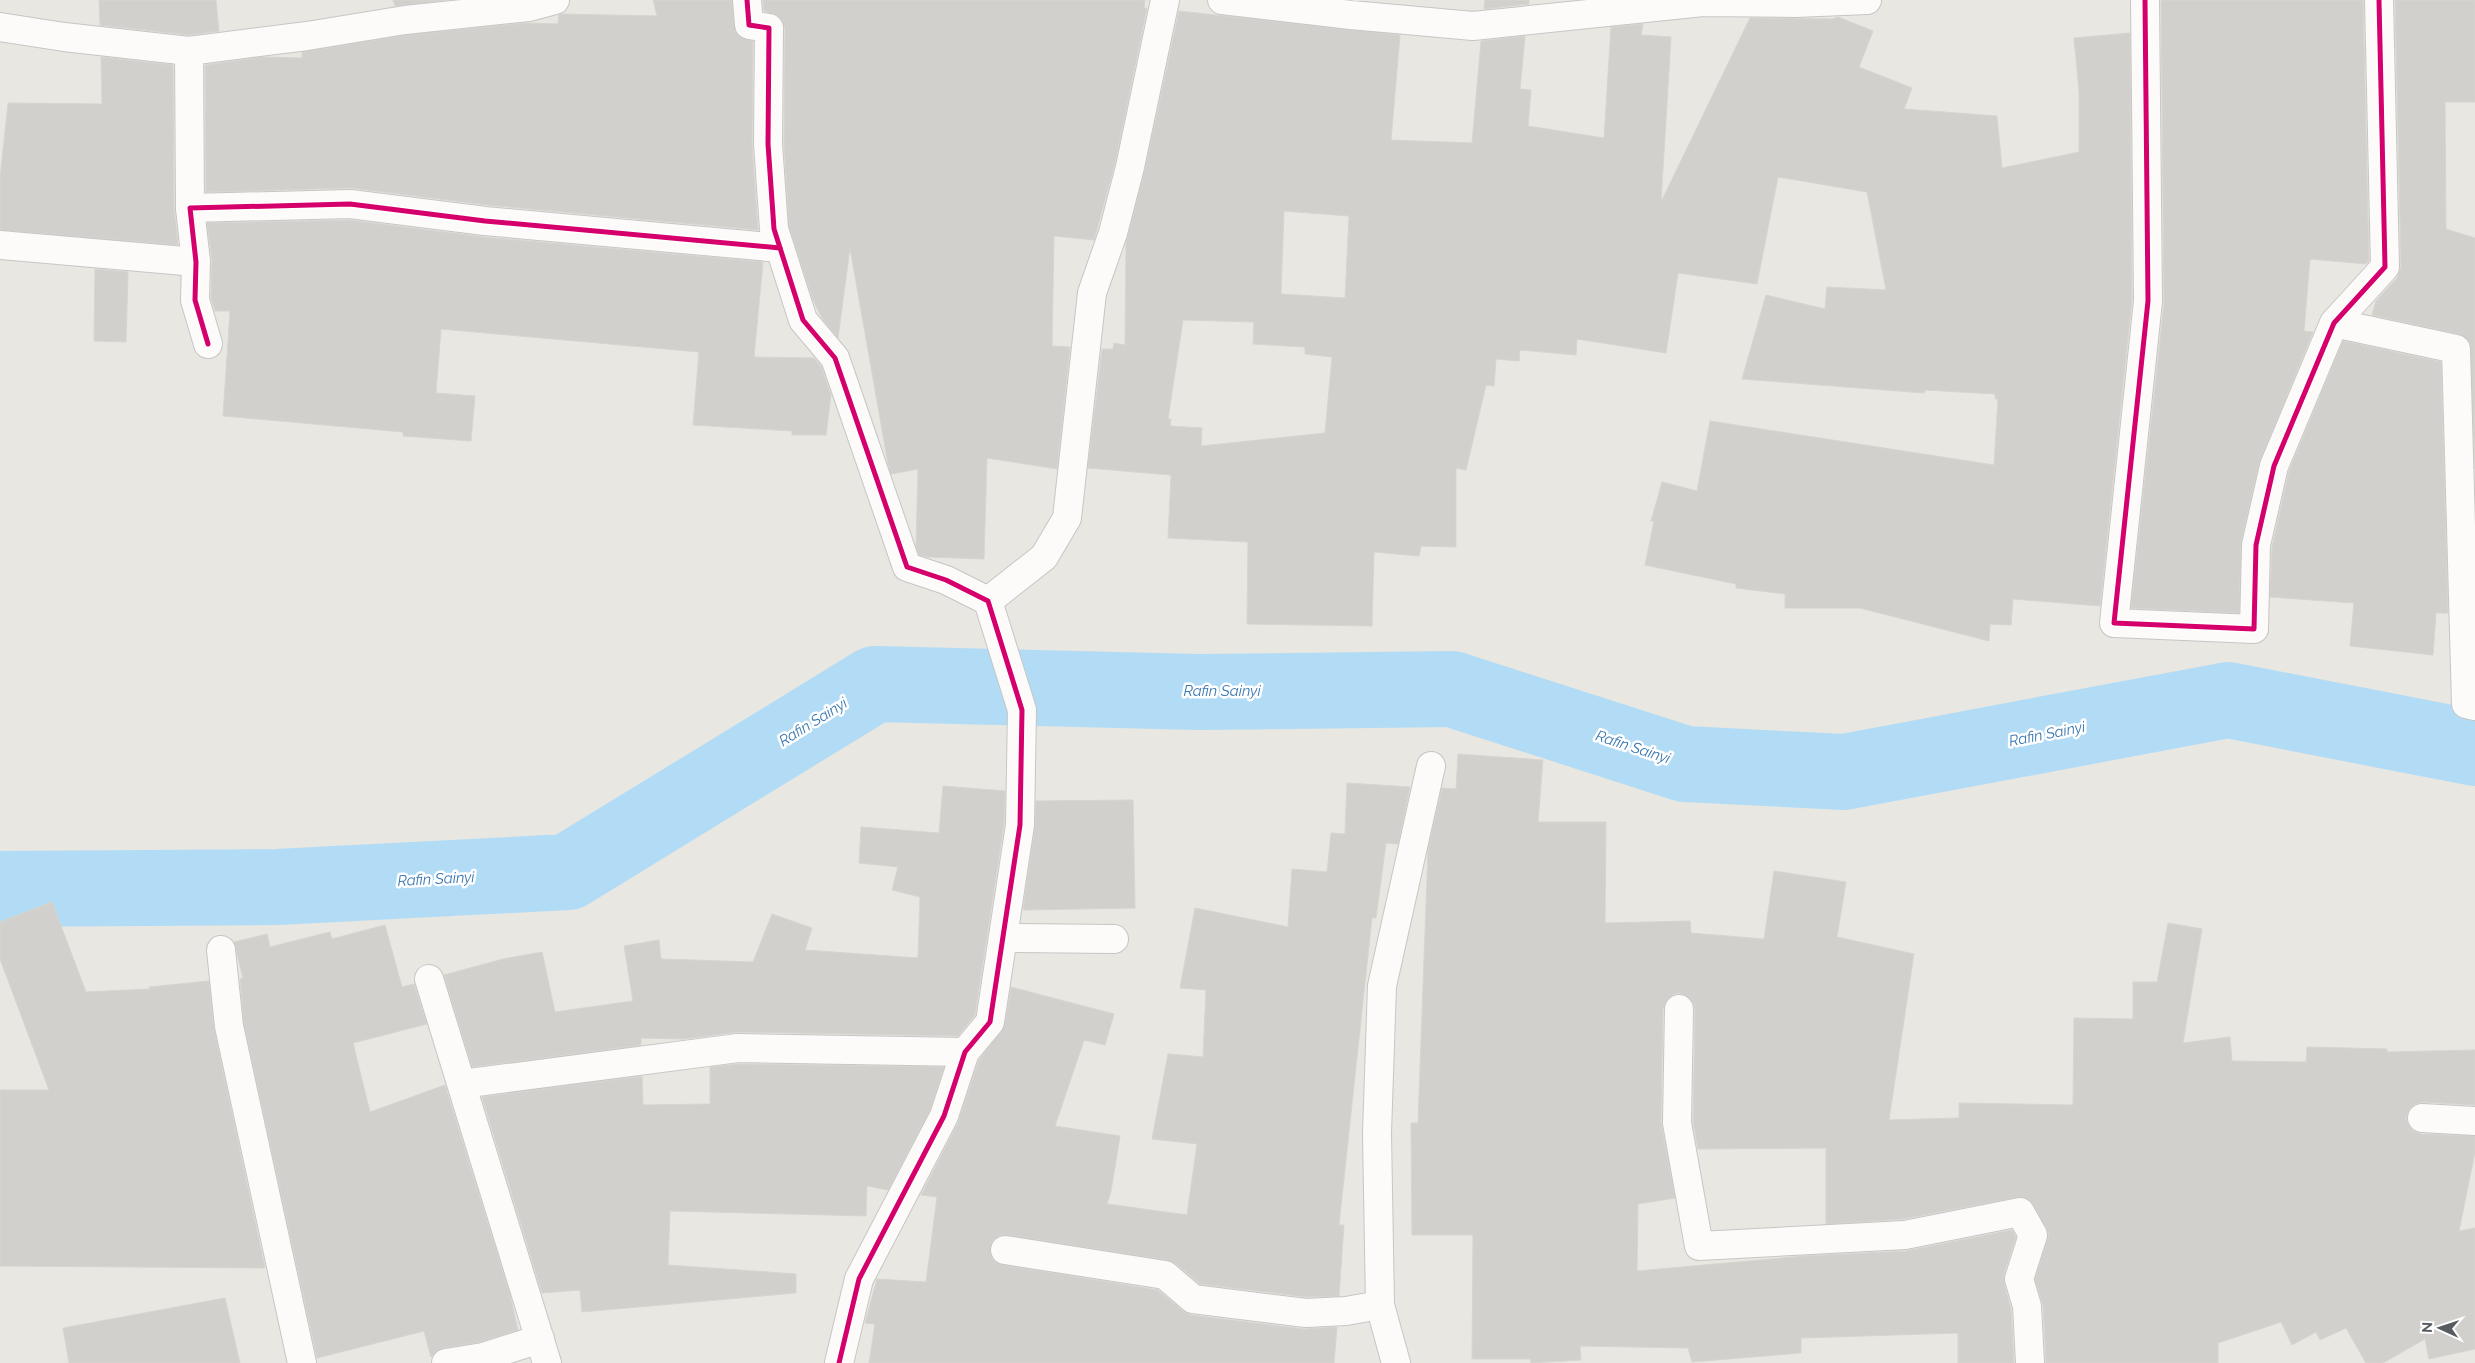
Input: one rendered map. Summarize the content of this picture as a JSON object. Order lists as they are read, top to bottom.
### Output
{
  "water": ["Rafin Sainyi"],
  "north": "left"
}
